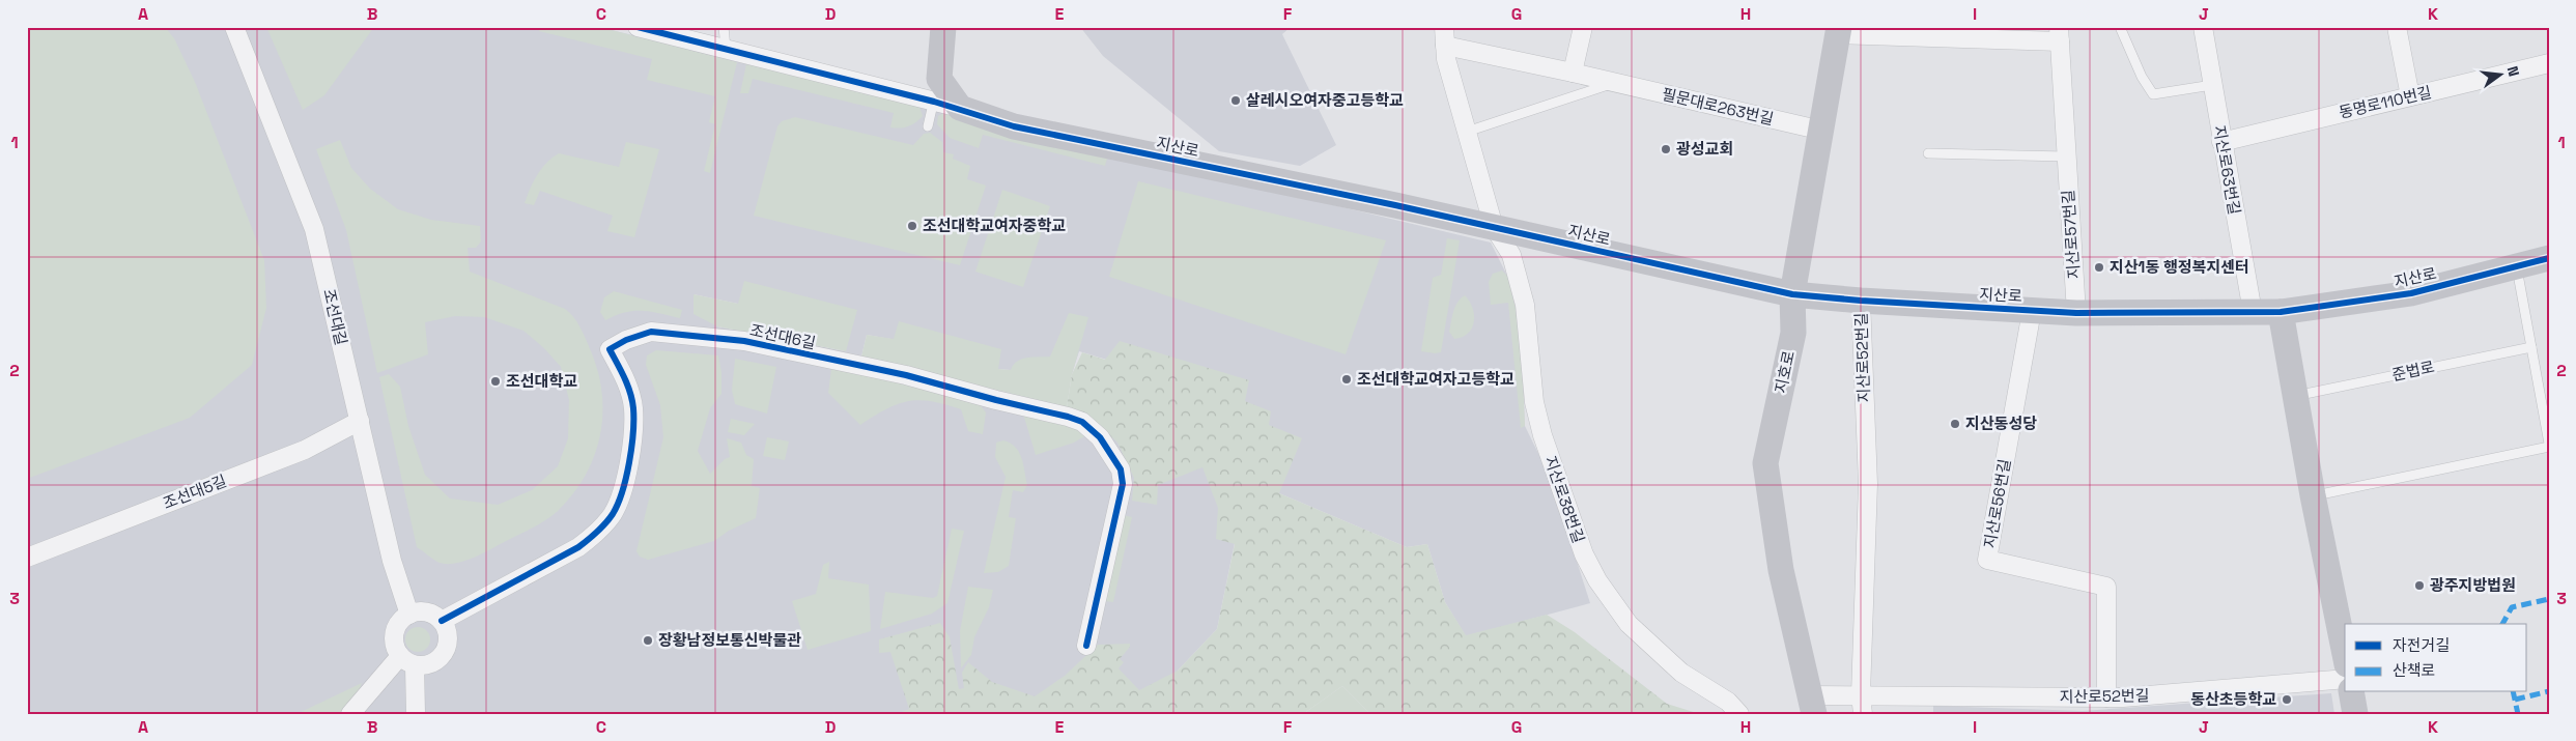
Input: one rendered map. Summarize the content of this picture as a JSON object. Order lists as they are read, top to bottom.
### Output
{
  "streets": {
    "street": [
      "동명로110번길",
      "필문대로263번길",
      "지산로",
      "지산로63번길",
      "지산로57번길",
      "조선대길",
      "조선대6길",
      "지산로52번길",
      "지호로",
      "조선대5길",
      "지산로38번길",
      "지산로56번길"
    ],
    "lane": ["준법로"]
  },
  "crossings": [
    ["동명로110번길", "지산로63번길"],
    ["필문대로263번길", "지산로"],
    ["필문대로263번길", "지호로"],
    ["필문대로263번길", "지산로38번길"],
    ["지산로", "지산로63번길"],
    ["지산로", "지산로57번길"],
    ["지산로", "지산로52번길"],
    ["지산로", "지호로"],
    ["지산로", "지산로38번길"],
    ["지산로", "지산로56번길"],
    ["지산로57번길", "지호로"],
    ["조선대길", "조선대6길"],
    ["조선대길", "조선대5길"],
    ["지산로52번길", "지산로56번길"]
  ],
  "places": [
    "살레시오여자중고등학교",
    "광성교회",
    "조선대학교여자중학교",
    "지산1동 행정복지센터",
    "조선대학교여자고등학교",
    "조선대학교",
    "지산동성당",
    "광주지방법원",
    "장황남정보통신박물관",
    "동산초등학교"
  ],
  "legend": ["자전거길", "산책로"],
  "north": "right",
  "grid": {
    "columns": [
      "A",
      "B",
      "C",
      "D",
      "E",
      "F",
      "G",
      "H",
      "I",
      "J",
      "K"
    ],
    "rows": ["1", "2", "3"]
  }
}
